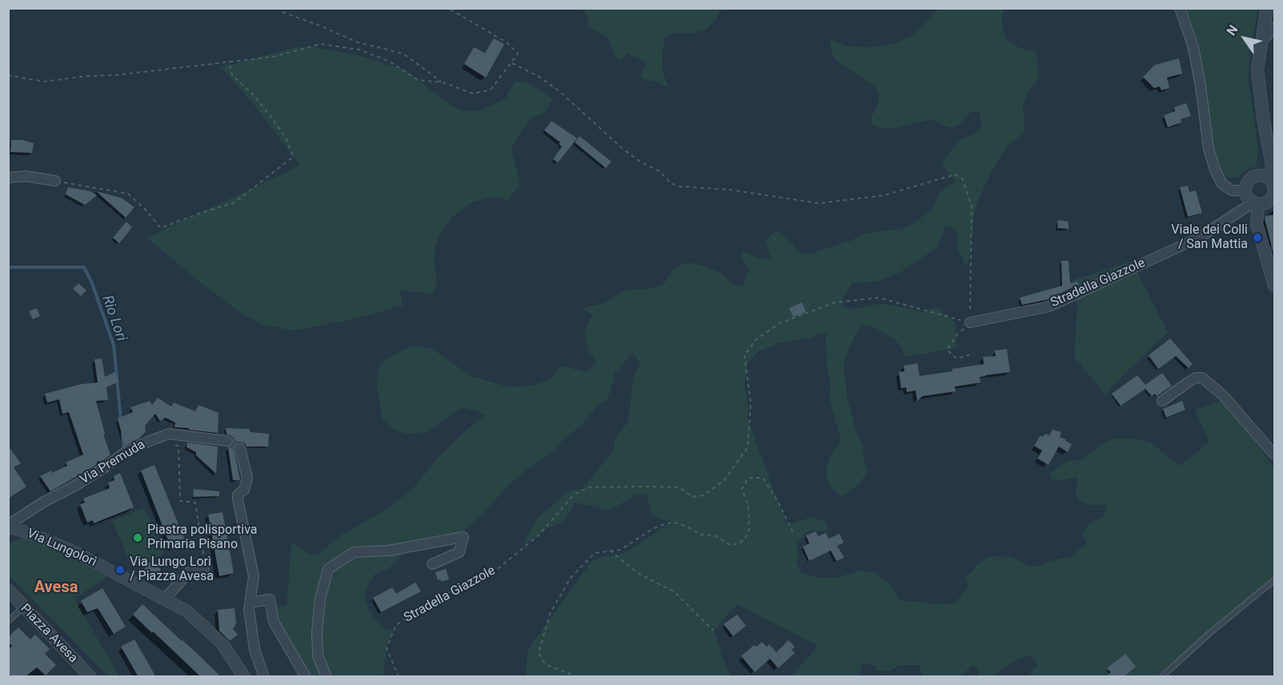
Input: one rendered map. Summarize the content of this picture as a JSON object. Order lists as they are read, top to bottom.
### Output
{
  "streets": {
    "street": [
      "Stradella Giazzole",
      "Via Premuda",
      "Via Lungolorì",
      "Piazza Avesa"
    ]
  },
  "crossings": [
    ["Via Premuda", "Via Lungolorì"]
  ],
  "districts": ["Avesa"],
  "water": ["Rio Lori"],
  "places": ["Viale dei Colli / San Mattia", "Piastra polisportiva Primaria Pisano", "Via Lungo Lorì / Piazza Avesa"],
  "north": "top left"
}
